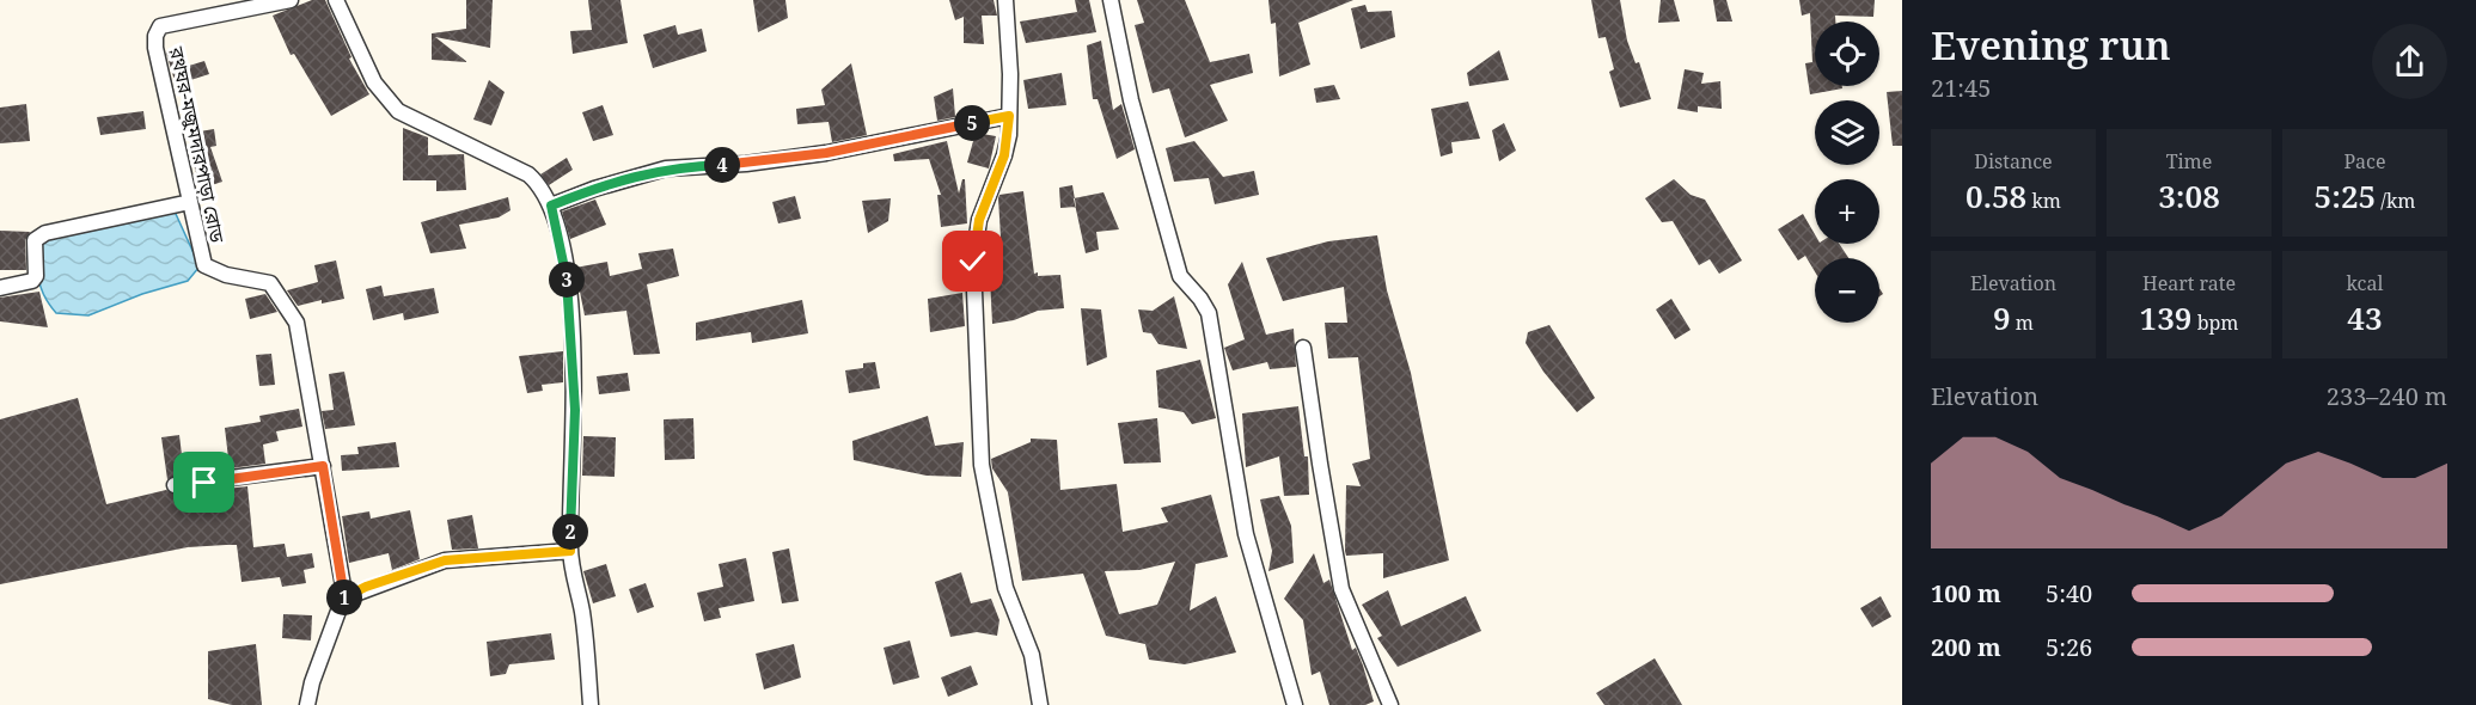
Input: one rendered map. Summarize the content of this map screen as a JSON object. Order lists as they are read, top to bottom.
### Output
{
  "streets": {
    "street": ["রথঘর-মজুমদারপাড়া রোড"]
  },
  "page": {
    "heading": ["Evening run", "21:45"],
    "map_buttons": ["+", "−"],
    "pins": [
      "5",
      "4",
      "3",
      "2",
      "1"
    ],
    "stats": [
      ["Distance", "0.58 km"],
      ["Time", "3:08"],
      ["Pace", "5:25 /km"],
      ["Elevation", "9 m"],
      ["Heart rate", "139 bpm"],
      ["kcal", "43"]
    ],
    "chart": ["Elevation", "233–240 m"],
    "list": [
      {
        "name": "100 m",
        "note": "5:40"
      },
      {
        "name": "200 m",
        "note": "5:26"
      }
    ]
  }
}
